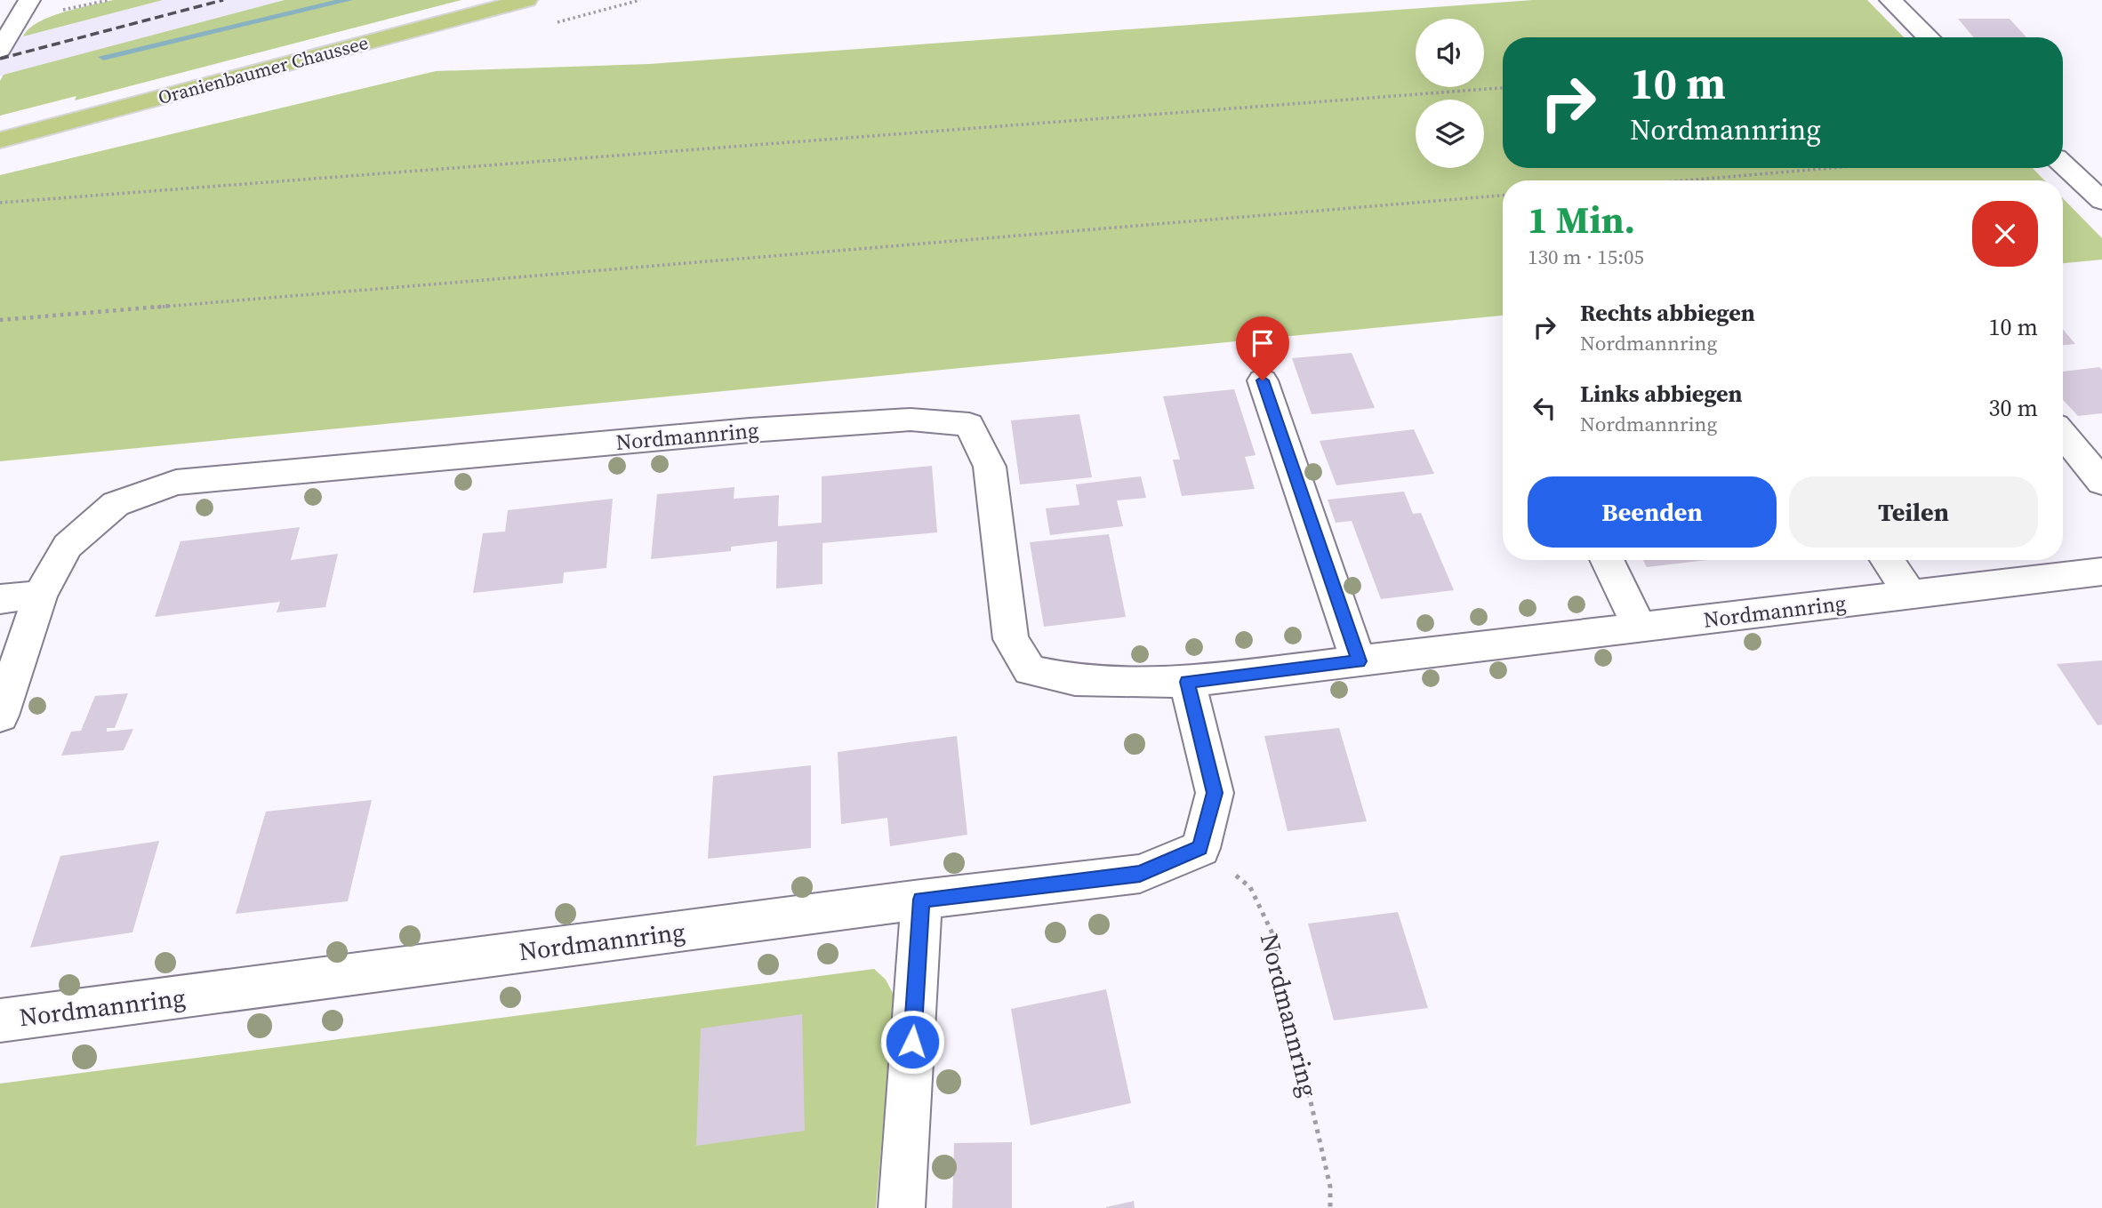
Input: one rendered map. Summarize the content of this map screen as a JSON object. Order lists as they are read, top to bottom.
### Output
{
  "streets": {
    "main road": ["Oranienbaumer Chaussee"],
    "street": ["Nordmannring"]
  },
  "page": {
    "turn": ["10 m", "Nordmannring"],
    "heading": ["1 Min.", "130 m · 15:05"],
    "list": [
      {
        "name": "Rechts abbiegen",
        "note": "Nordmannring",
        "value": "10 m"
      },
      {
        "name": "Links abbiegen",
        "note": "Nordmannring",
        "value": "30 m"
      }
    ],
    "buttons": ["Beenden", "Teilen"]
  }
}
